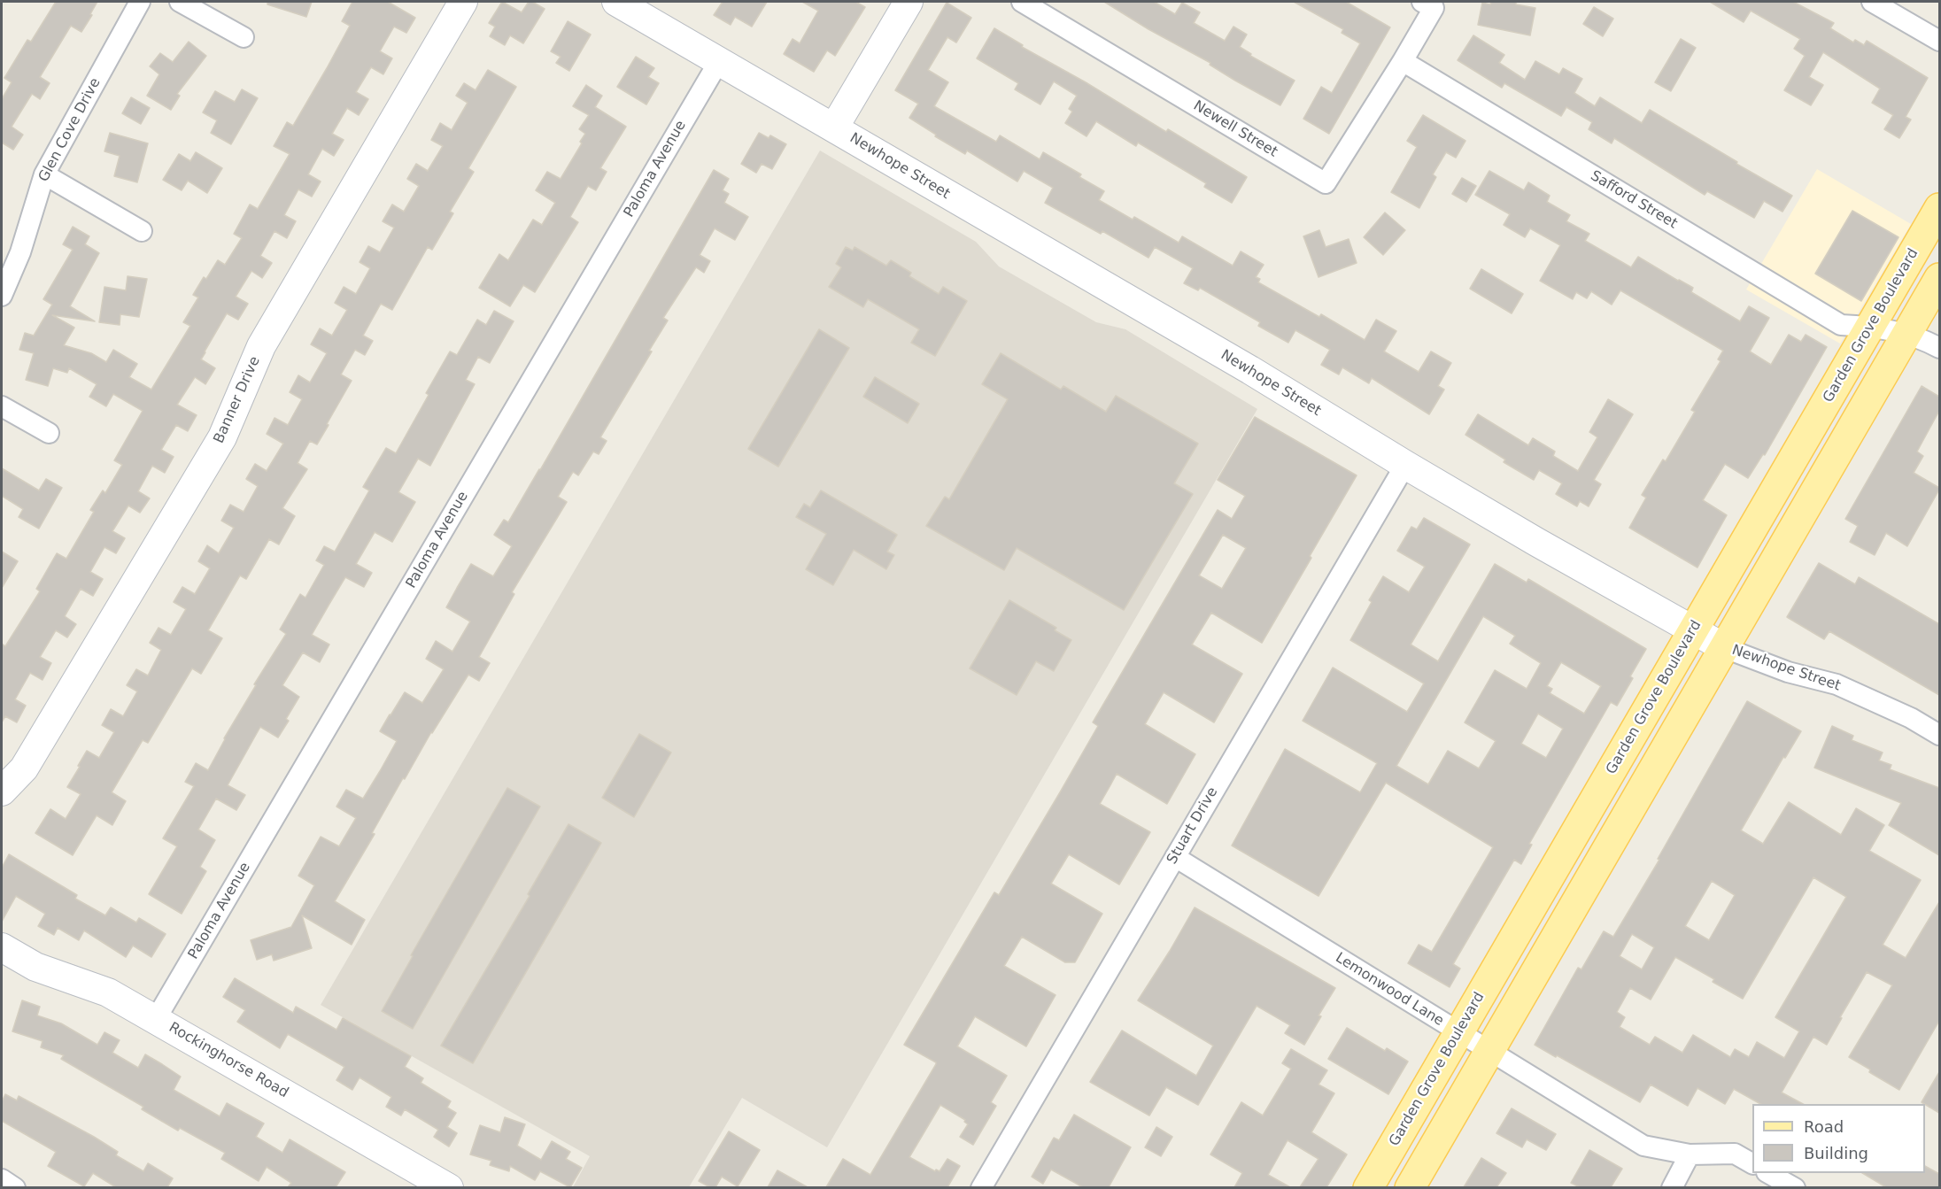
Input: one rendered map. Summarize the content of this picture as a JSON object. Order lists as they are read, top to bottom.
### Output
{
  "streets": {
    "main road": ["Garden Grove Boulevard"],
    "street": [
      "Newell Street",
      "Glen Cove Drive",
      "Newhope Street",
      "Paloma Avenue",
      "Safford Street",
      "Banner Drive",
      "Stuart Drive",
      "Lemonwood Lane",
      "Rockinghorse Road"
    ]
  },
  "crossings": [
    ["Newell Street", "Safford Street"],
    ["Newhope Street", "Paloma Avenue"],
    ["Newhope Street", "Garden Grove Boulevard"],
    ["Newhope Street", "Stuart Drive"],
    ["Paloma Avenue", "Rockinghorse Road"],
    ["Safford Street", "Garden Grove Boulevard"],
    ["Garden Grove Boulevard", "Lemonwood Lane"],
    ["Stuart Drive", "Lemonwood Lane"]
  ],
  "legend": ["Road", "Building"]
}
